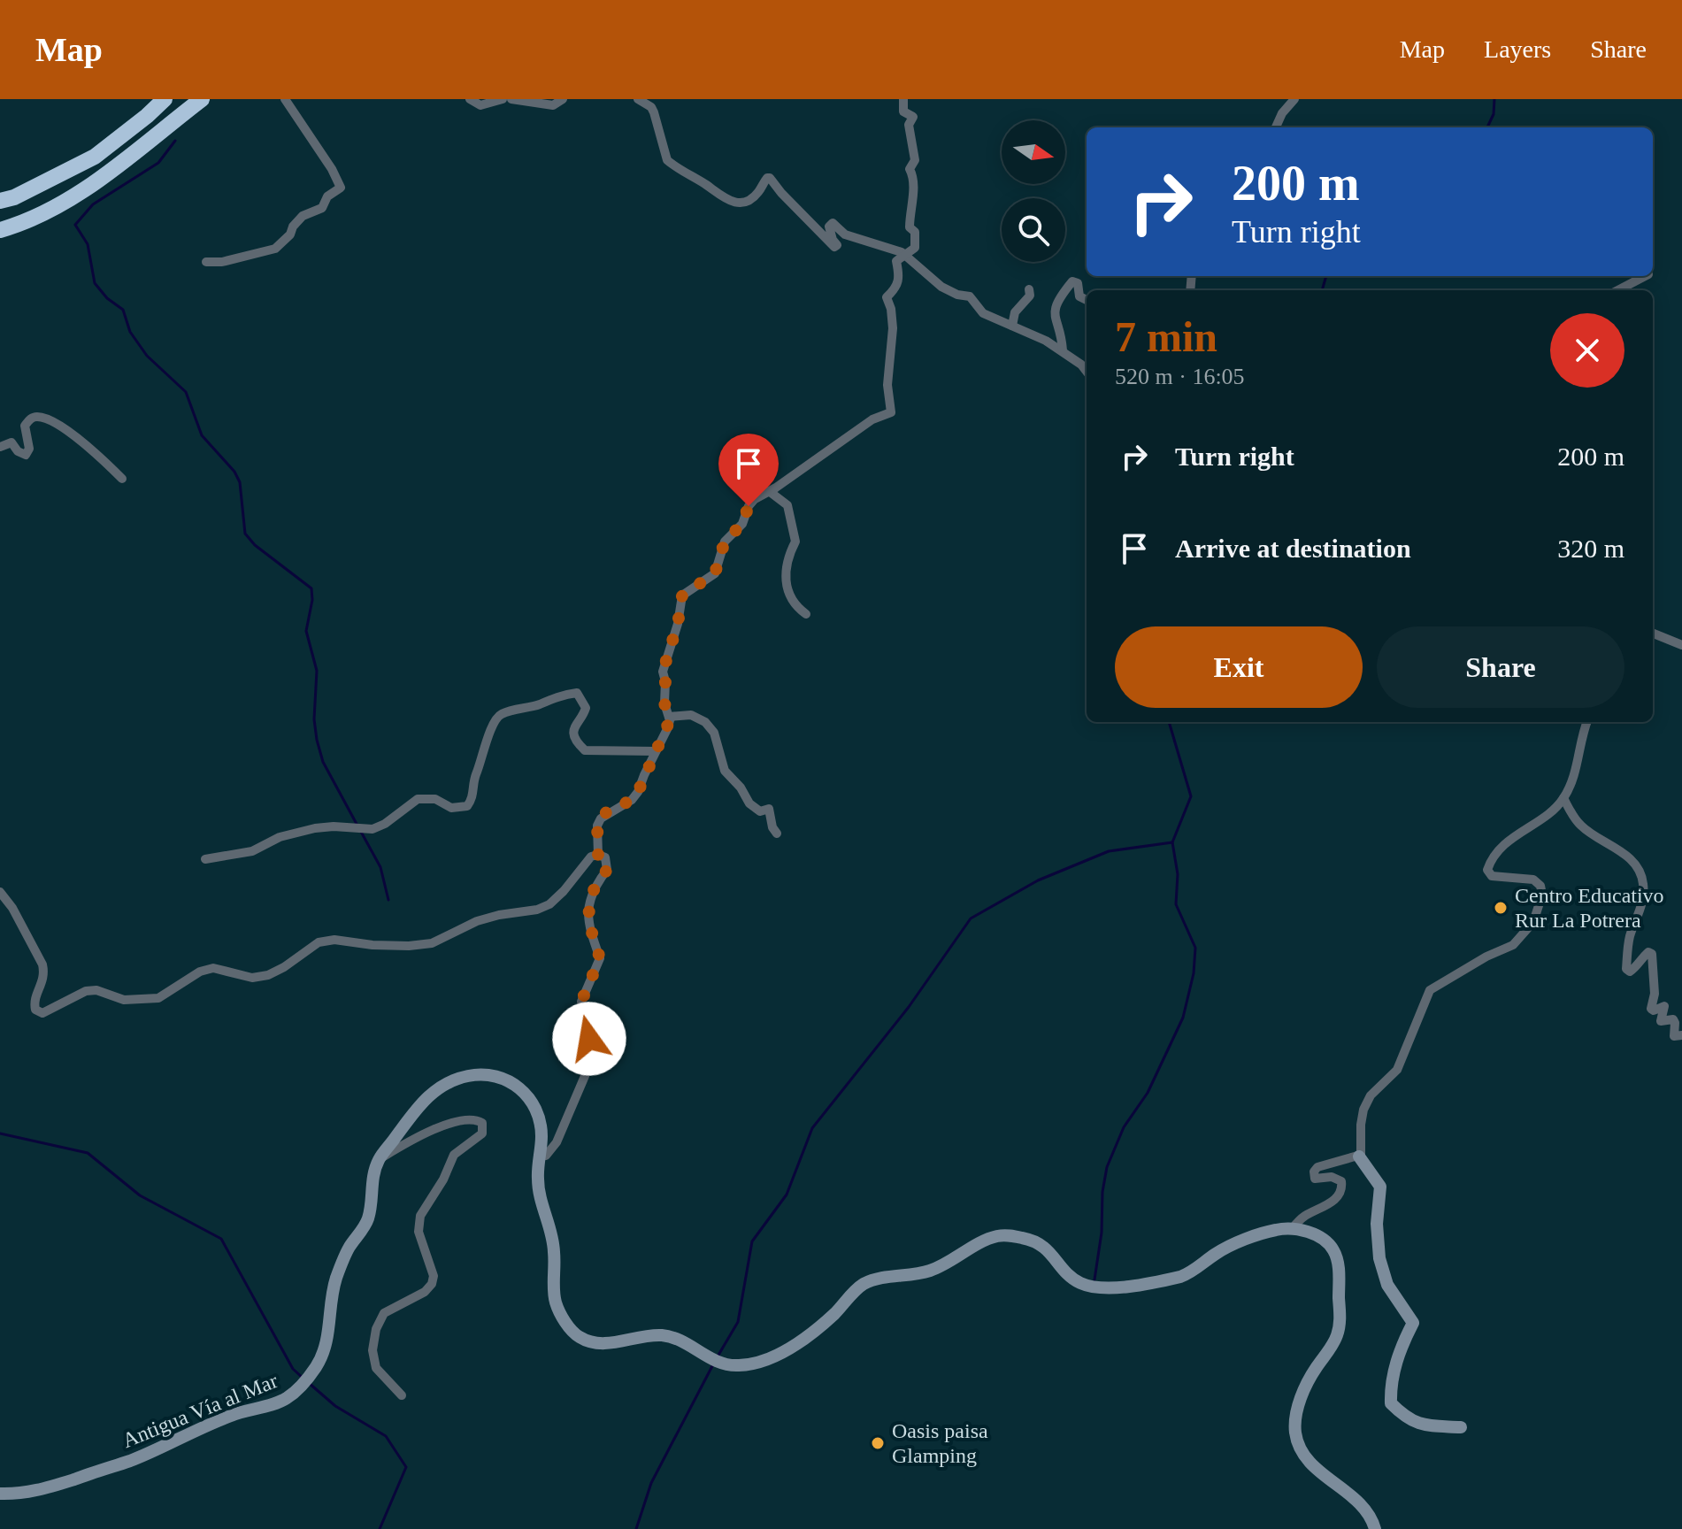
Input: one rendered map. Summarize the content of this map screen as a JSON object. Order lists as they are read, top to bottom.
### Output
{
  "streets": {
    "main road": ["Antigua Vía al Mar"]
  },
  "places": ["Centro Educativo Rur La Potrera", "Oasis paisa Glamping"],
  "north": "right",
  "page": {
    "header": "Map",
    "nav": ["Map", "Layers", "Share"],
    "turn": ["200 m", "Turn right"],
    "heading": ["7 min", "520 m · 16:05"],
    "list": [
      {
        "name": "Turn right",
        "value": "200 m"
      },
      {
        "name": "Arrive at destination",
        "value": "320 m"
      }
    ],
    "buttons": ["Exit", "Share"]
  }
}
